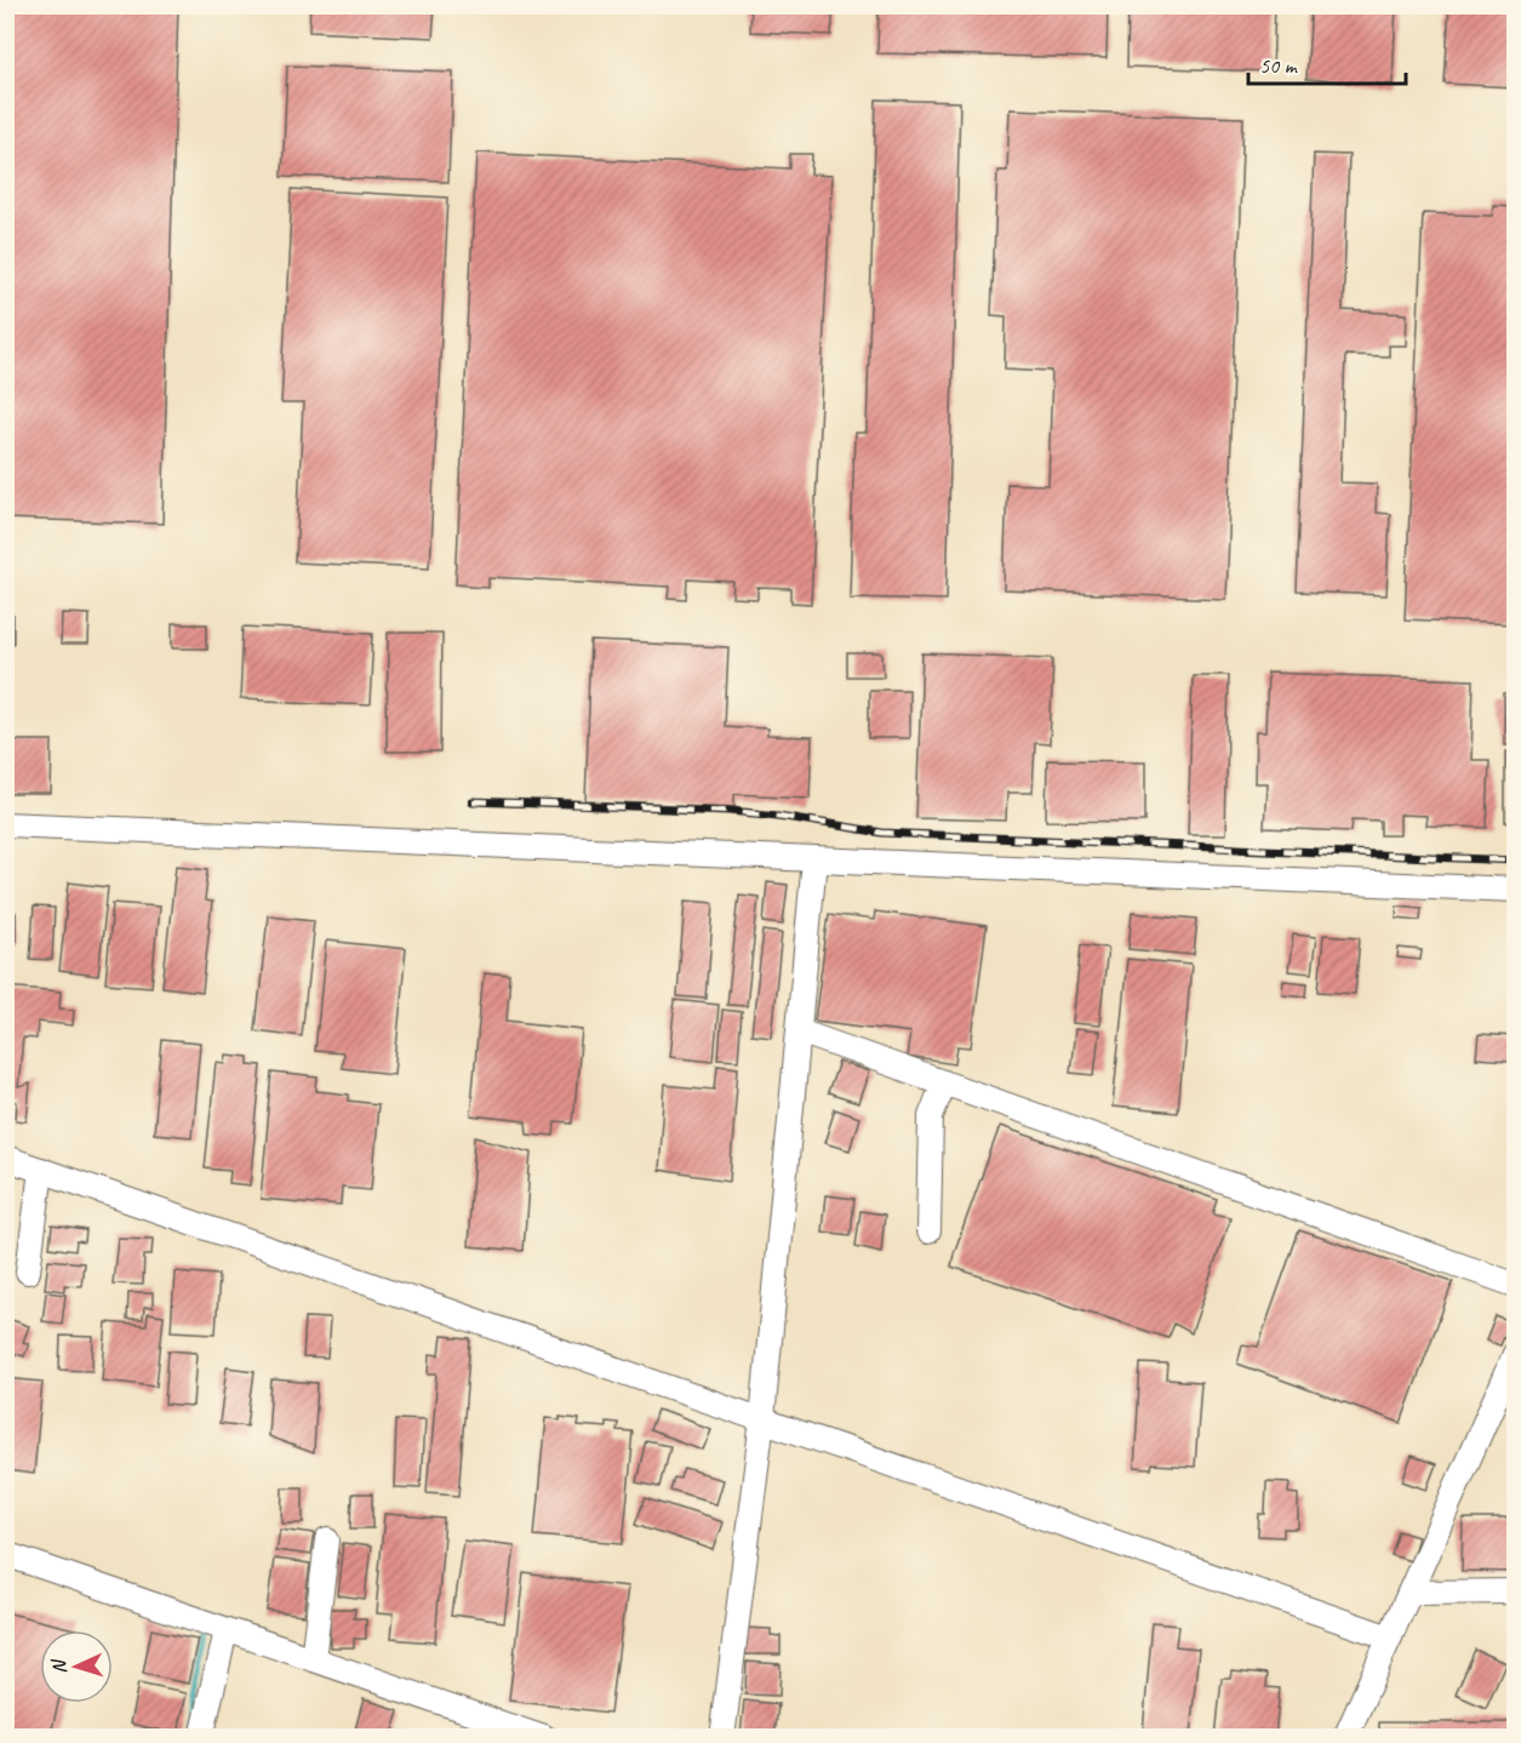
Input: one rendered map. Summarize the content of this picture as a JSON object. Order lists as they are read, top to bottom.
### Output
{
  "scale_bar": "50 m",
  "north": "left"
}
